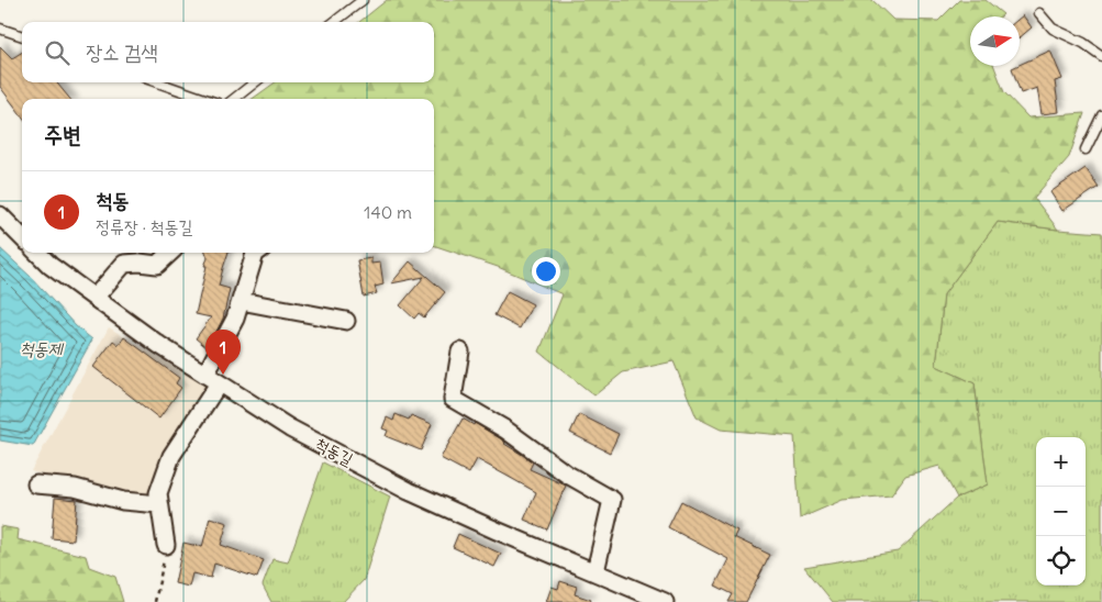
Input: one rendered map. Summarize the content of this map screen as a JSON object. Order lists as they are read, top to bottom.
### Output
{
  "streets": {
    "street": ["척동길"]
  },
  "water": ["척동제"],
  "north": "right",
  "page": {
    "search": "장소 검색",
    "heading": "주변",
    "list": [
      {
        "mark": "1",
        "name": "척동",
        "note": "정류장 · 척동길",
        "value": "140 m"
      }
    ],
    "pins": "1",
    "map_buttons": ["+", "−"]
  }
}
